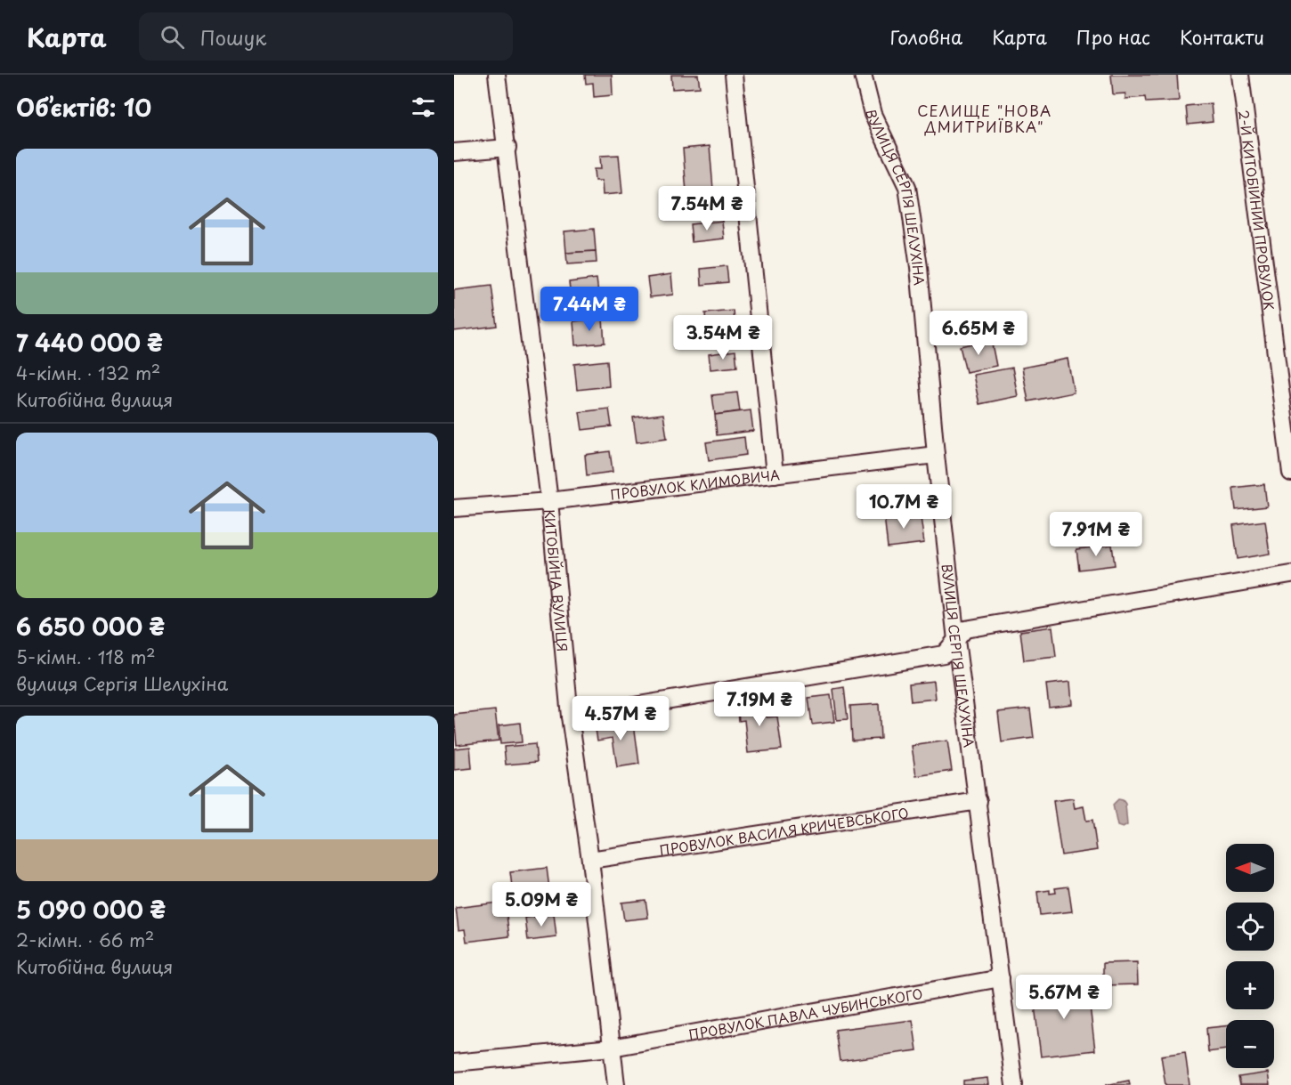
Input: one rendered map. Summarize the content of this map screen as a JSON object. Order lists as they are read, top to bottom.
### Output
{
  "streets": {
    "street": [
      "ВУЛИЦЯ СЕРГІЯ ШЕЛУХІНА",
      "2-Й КИТОБІЙНИЙ ПРОВУЛОК",
      "ПРОВУЛОК КЛИМОВИЧА",
      "КИТОБІЙНА ВУЛИЦЯ",
      "ПРОВУЛОК ВАСИЛЯ КРИЧЕВСЬКОГО",
      "ПРОВУЛОК ПАВЛА ЧУБИНСЬКОГО"
    ]
  },
  "crossings": [
    ["ВУЛИЦЯ СЕРГІЯ ШЕЛУХІНА", "ПРОВУЛОК КЛИМОВИЧА"],
    ["ВУЛИЦЯ СЕРГІЯ ШЕЛУХІНА", "ПРОВУЛОК ВАСИЛЯ КРИЧЕВСЬКОГО"],
    ["ВУЛИЦЯ СЕРГІЯ ШЕЛУХІНА", "ПРОВУЛОК ПАВЛА ЧУБИНСЬКОГО"],
    ["ПРОВУЛОК КЛИМОВИЧА", "КИТОБІЙНА ВУЛИЦЯ"],
    ["КИТОБІЙНА ВУЛИЦЯ", "ПРОВУЛОК ВАСИЛЯ КРИЧЕВСЬКОГО"],
    ["КИТОБІЙНА ВУЛИЦЯ", "ПРОВУЛОК ПАВЛА ЧУБИНСЬКОГО"]
  ],
  "districts": ["СЕЛИЩЕ \"НОВА ДМИТРИЇВКА\""],
  "north": "left",
  "page": {
    "header": "Карта",
    "search": "Пошук",
    "nav": [
      "Головна",
      "Карта",
      "Про нас",
      "Контакти"
    ],
    "heading": "Об’єктів: 10",
    "list": [
      {
        "name": "7 440 000 ₴",
        "note": "4-кімн. · 132 m² · Китобійна вулиця"
      },
      {
        "name": "6 650 000 ₴",
        "note": "5-кімн. · 118 m² · вулиця Сергія Шелухіна"
      },
      {
        "name": "5 090 000 ₴",
        "note": "2-кімн. · 66 m² · Китобійна вулиця"
      }
    ],
    "price": [
      "7.54M ₴",
      "7.44M ₴",
      "6.65M ₴",
      "3.54M ₴",
      "10.7M ₴",
      "7.91M ₴",
      "7.19M ₴",
      "4.57M ₴",
      "5.09M ₴",
      "5.67M ₴"
    ],
    "map_buttons": ["+", "−"]
  }
}
